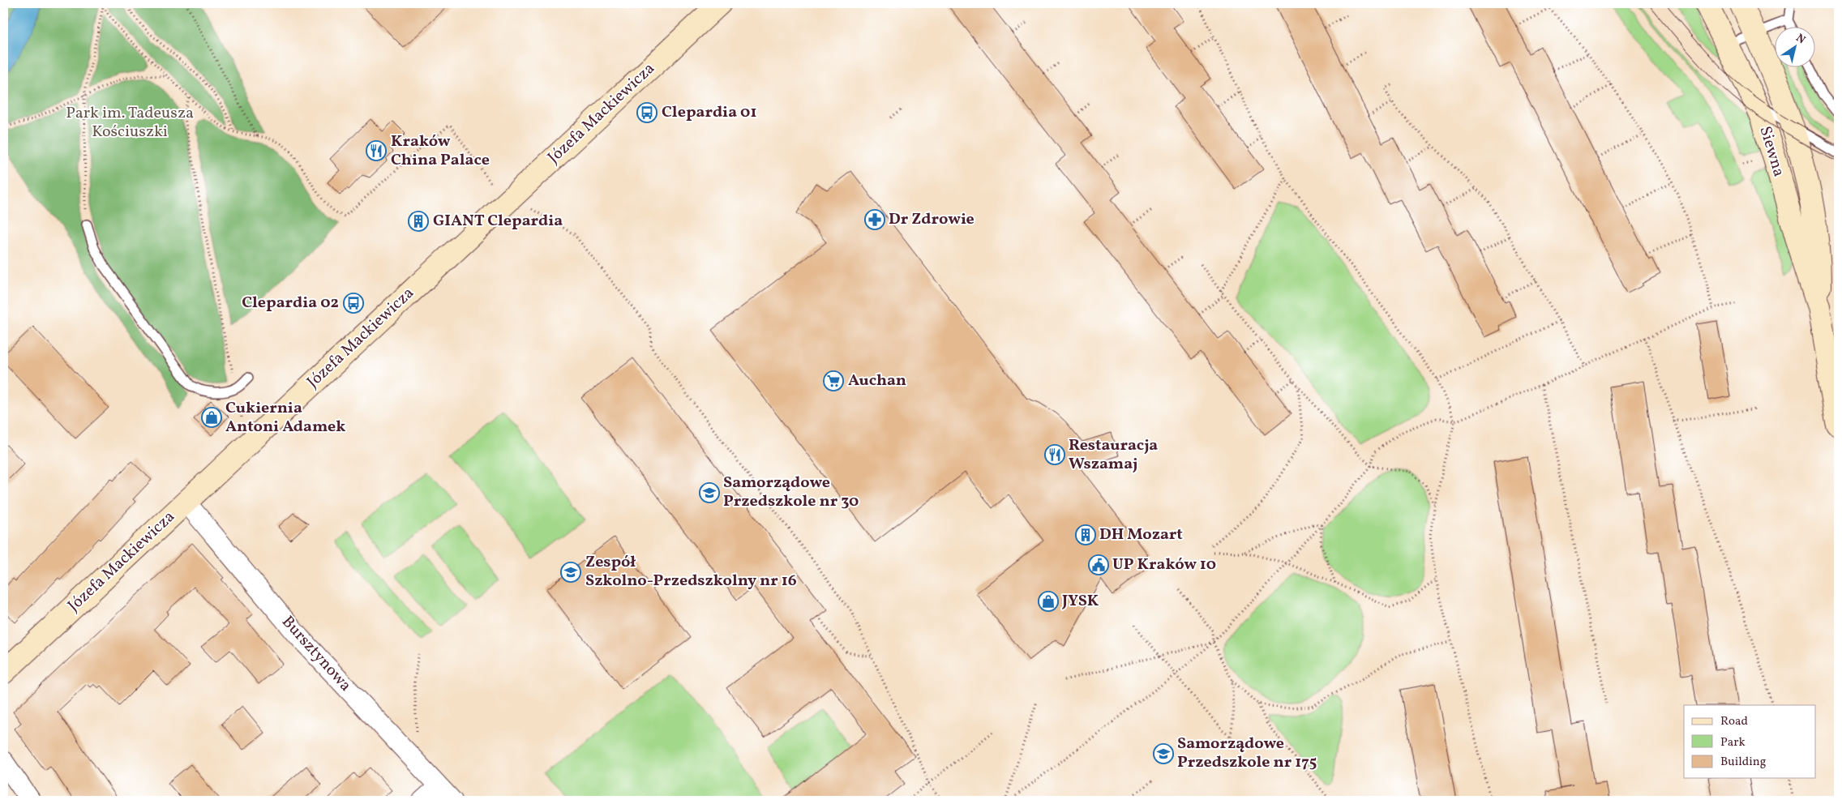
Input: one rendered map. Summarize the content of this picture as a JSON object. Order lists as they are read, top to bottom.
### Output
{
  "streets": {
    "street": ["Józefa Mackiewicza", "Siewna", "Bursztynowa"]
  },
  "crossings": [
    ["Józefa Mackiewicza", "Bursztynowa"]
  ],
  "parks": ["Park im. Tadeusza Kościuszki"],
  "places": {
    "bus stop": ["Clepardia 01", "Clepardia 02"],
    "restaurant": ["Kraków China Palace", "Restauracja Wszamaj"],
    "pharmacy": ["Dr Zdrowie"],
    "building": ["GIANT Clepardia", "DH Mozart"],
    "supermarket": ["Auchan"],
    "shop": ["Cukiernia Antoni Adamek", "JYSK"],
    "school or university": ["Samorządowe Przedszkole nr 30", "Zespół Szkolno-Przedszkolny nr 16", "Samorządowe Przedszkole nr 175"],
    "public building": ["UP Kraków 10"]
  },
  "legend": ["Road", "Park", "Building"],
  "north": "top right"
}
